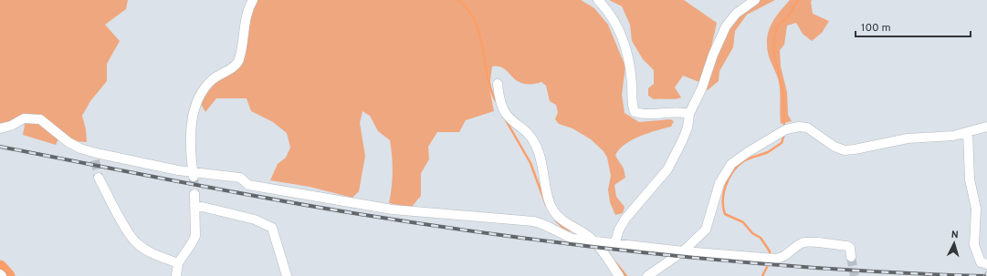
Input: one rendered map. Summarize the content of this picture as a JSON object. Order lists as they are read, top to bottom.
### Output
{
  "scale_bar": "100 m",
  "north": "top"
}
